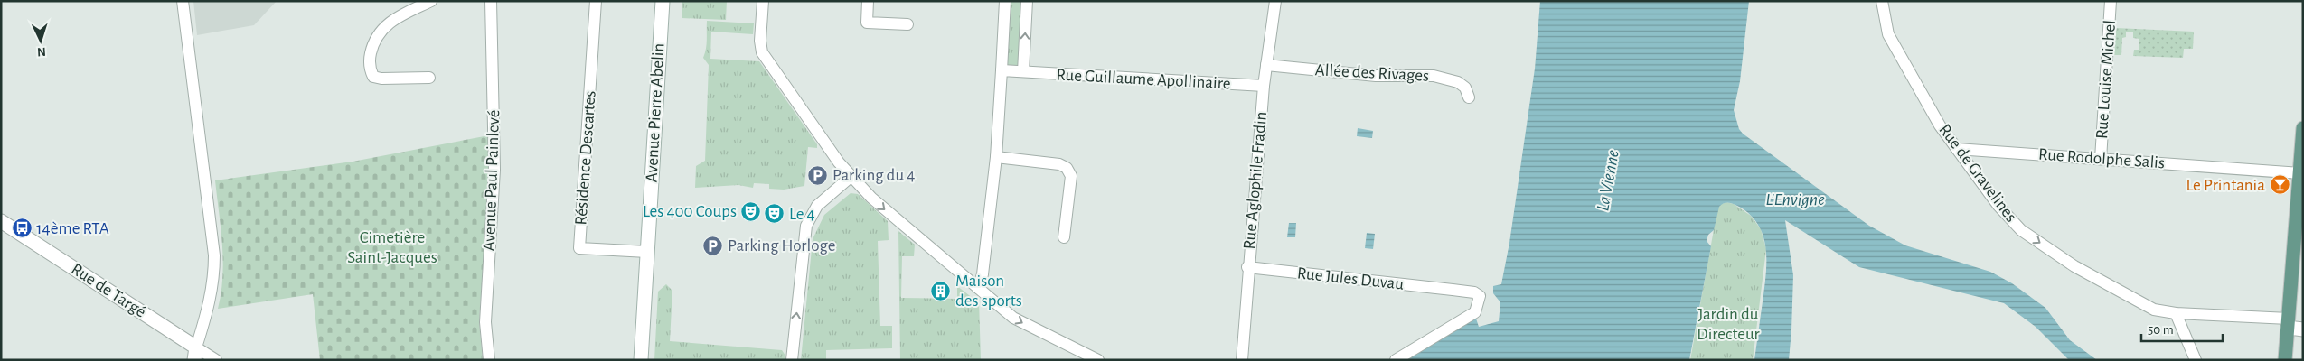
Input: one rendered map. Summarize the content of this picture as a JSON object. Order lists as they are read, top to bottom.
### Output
{
  "streets": {
    "main road": ["Avenue Pierre Abelin", "Rue de Targé"],
    "street": [
      "Allée des Rivages",
      "Rue Guillaume Apollinaire",
      "Rue Louise Michel",
      "Résidence Descartes",
      "Rue Rodolphe Salis",
      "Rue de Gravelines",
      "Avenue Paul Painlevé",
      "Rue Aglophile Fradin",
      "Rue Jules Duvau"
    ]
  },
  "crossings": [
    ["Allée des Rivages", "Rue Aglophile Fradin"],
    ["Rue Guillaume Apollinaire", "Rue Aglophile Fradin"],
    ["Rue Louise Michel", "Rue Rodolphe Salis"],
    ["Avenue Pierre Abelin", "Résidence Descartes"],
    ["Rue Rodolphe Salis", "Rue de Gravelines"],
    ["Rue Aglophile Fradin", "Rue Jules Duvau"]
  ],
  "one_way": ["Rue de Gravelines"],
  "water": ["La Vienne", "L'Envigne"],
  "parks": ["Cimetière Saint-Jacques", "Jardin du Directeur"],
  "places": {
    "parking": ["Parking du 4", "Parking Horloge"],
    "bar": ["Le Printania"],
    "theatre": ["Les 400 Coups", "Le 4"],
    "bus stop": ["14ème RTA"],
    "building": ["Maison des sports"]
  },
  "scale_bar": "50 m",
  "north": "bottom"
}
